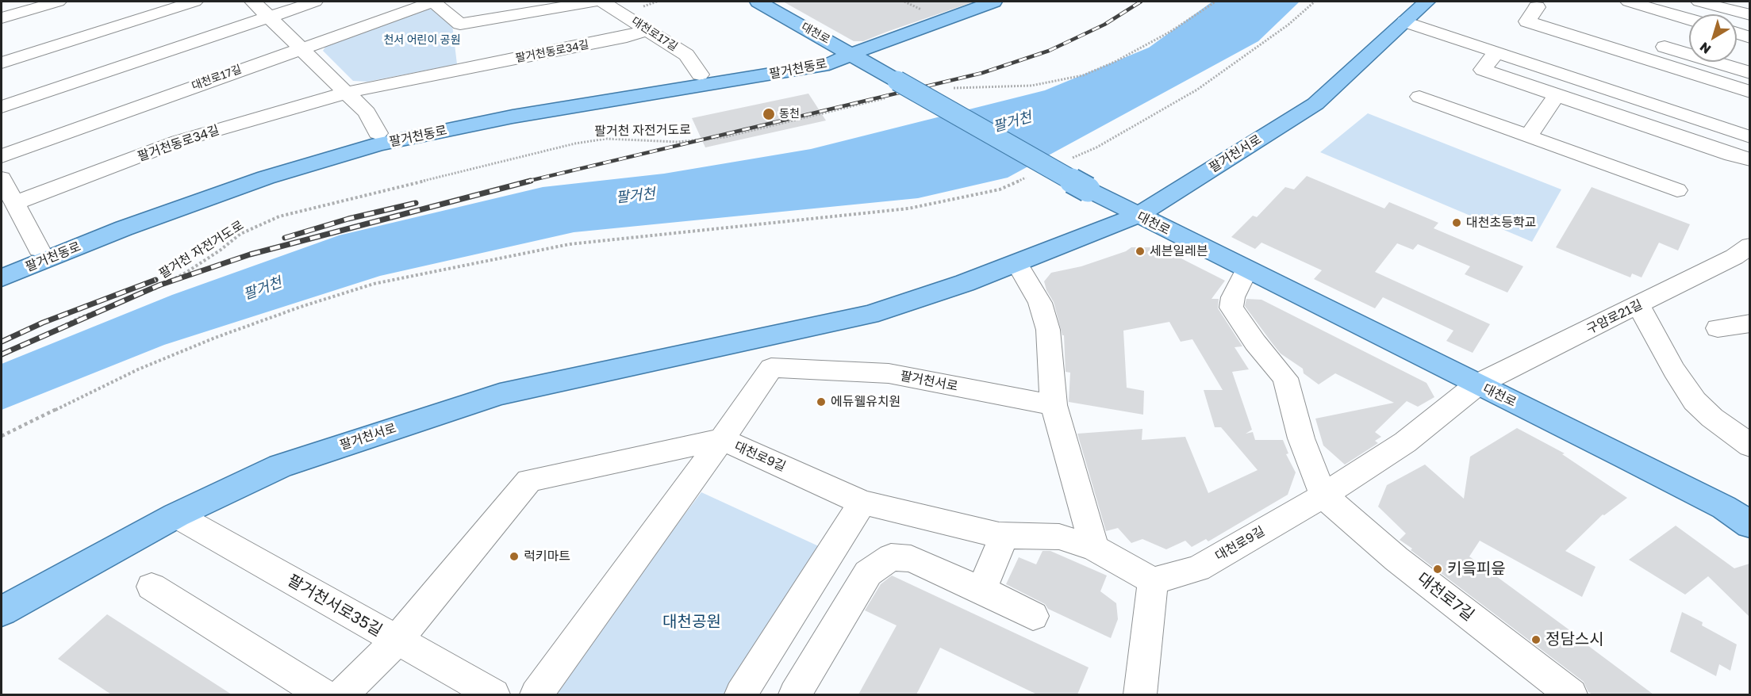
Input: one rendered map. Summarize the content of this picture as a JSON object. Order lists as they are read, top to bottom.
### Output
{
  "streets": {
    "main road": ["대천로", "팔거천동로", "팔거천서로"],
    "street": [
      "대천로17길",
      "팔거천동로34길",
      "구암로21길",
      "대천로9길",
      "대천로7길",
      "팔거천서로35길"
    ],
    "path": ["팔거천 자전거도로"]
  },
  "crossings": [
    ["대천로", "팔거천동로"],
    ["대천로", "팔거천 자전거도로"],
    ["대천로", "팔거천서로"],
    ["대천로", "구암로21길"],
    ["대천로", "대천로9길"],
    ["대천로17길", "팔거천동로34길"],
    ["대천로17길", "팔거천동로"],
    ["팔거천서로", "팔거천서로35길"],
    ["구암로21길", "대천로9길"],
    ["대천로9길", "대천로7길"],
    ["대천로9길", "팔거천서로35길"]
  ],
  "water": ["팔거천"],
  "parks": ["천서 어린이 공원", "대천공원"],
  "places": [
    "동천",
    "대천초등학교",
    "세븐일레븐",
    "에듀웰유치원",
    "럭키마트",
    "키읔피읖",
    "정담스시"
  ],
  "north": "bottom left"
}
